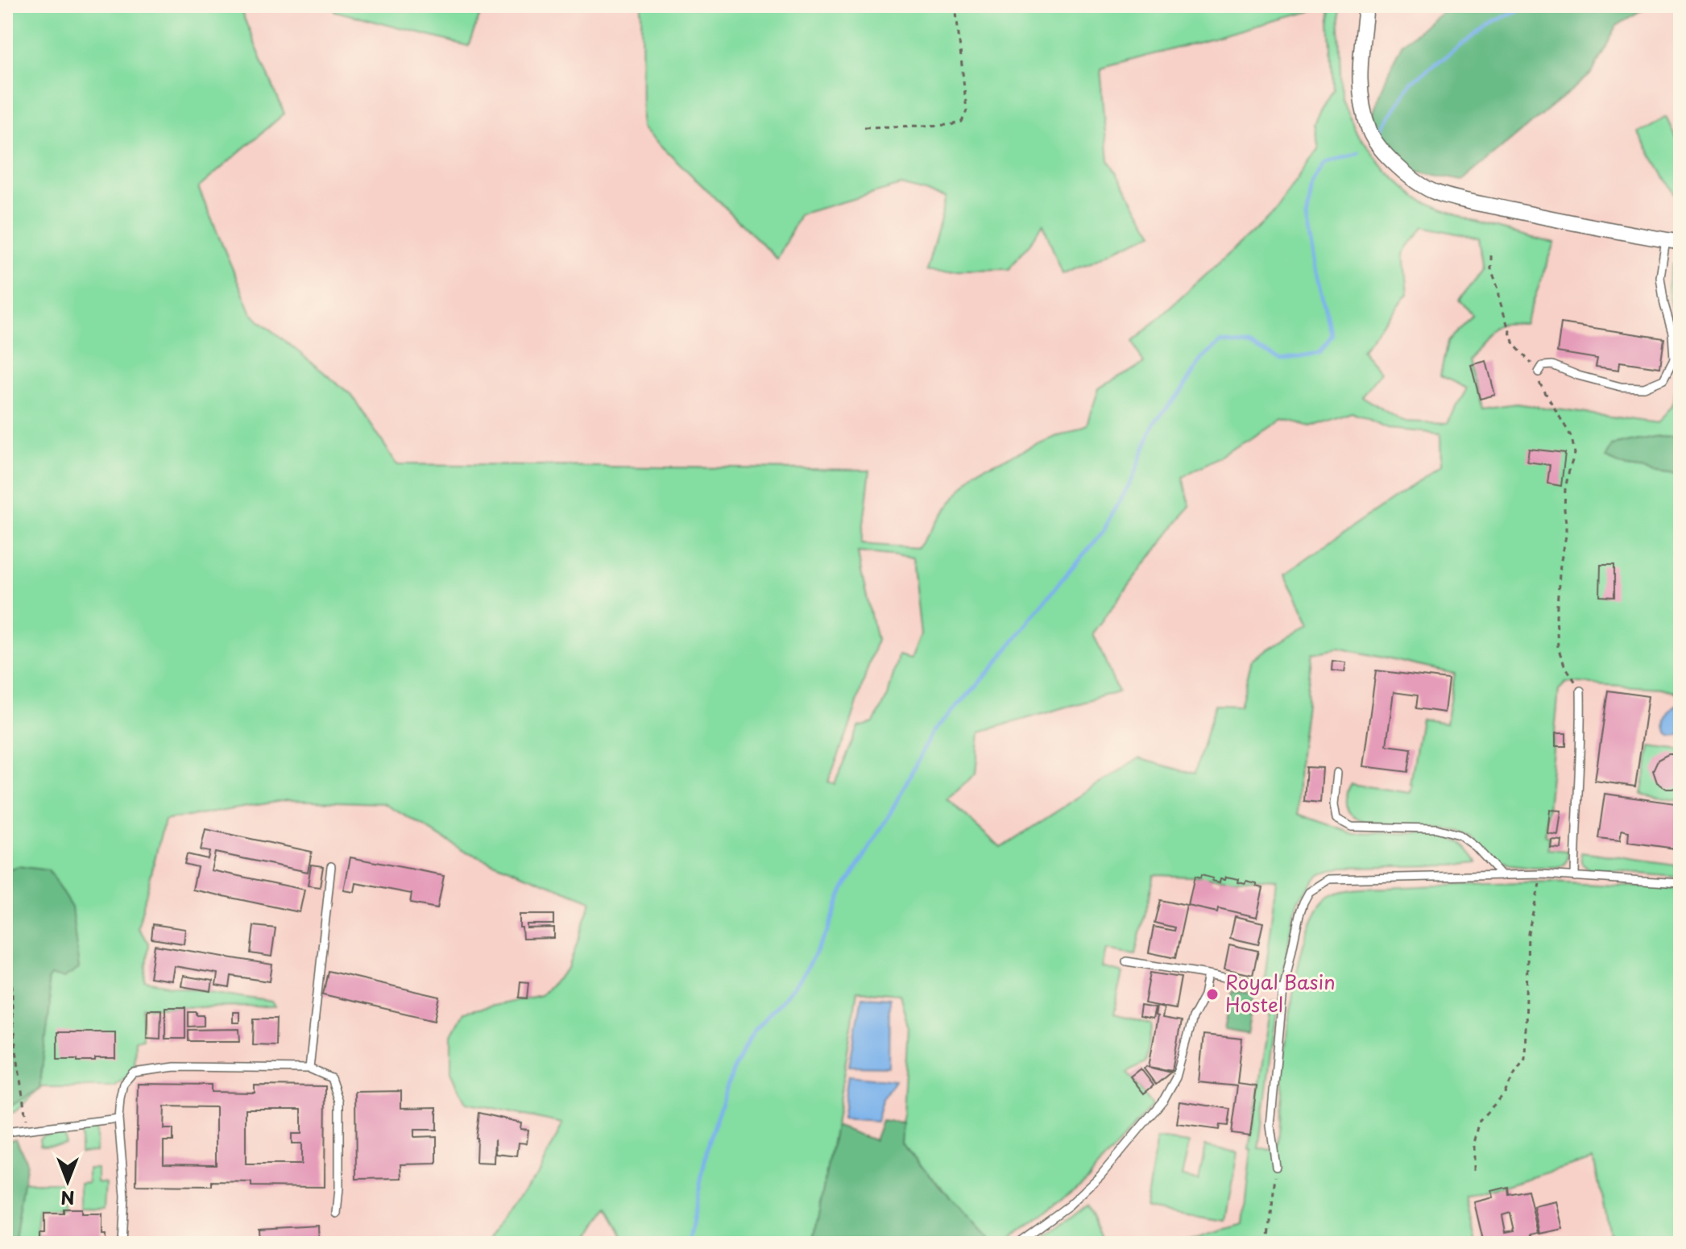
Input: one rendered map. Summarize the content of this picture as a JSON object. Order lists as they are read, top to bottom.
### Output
{
  "places": ["Royal Basin Hostel"],
  "north": "bottom"
}
